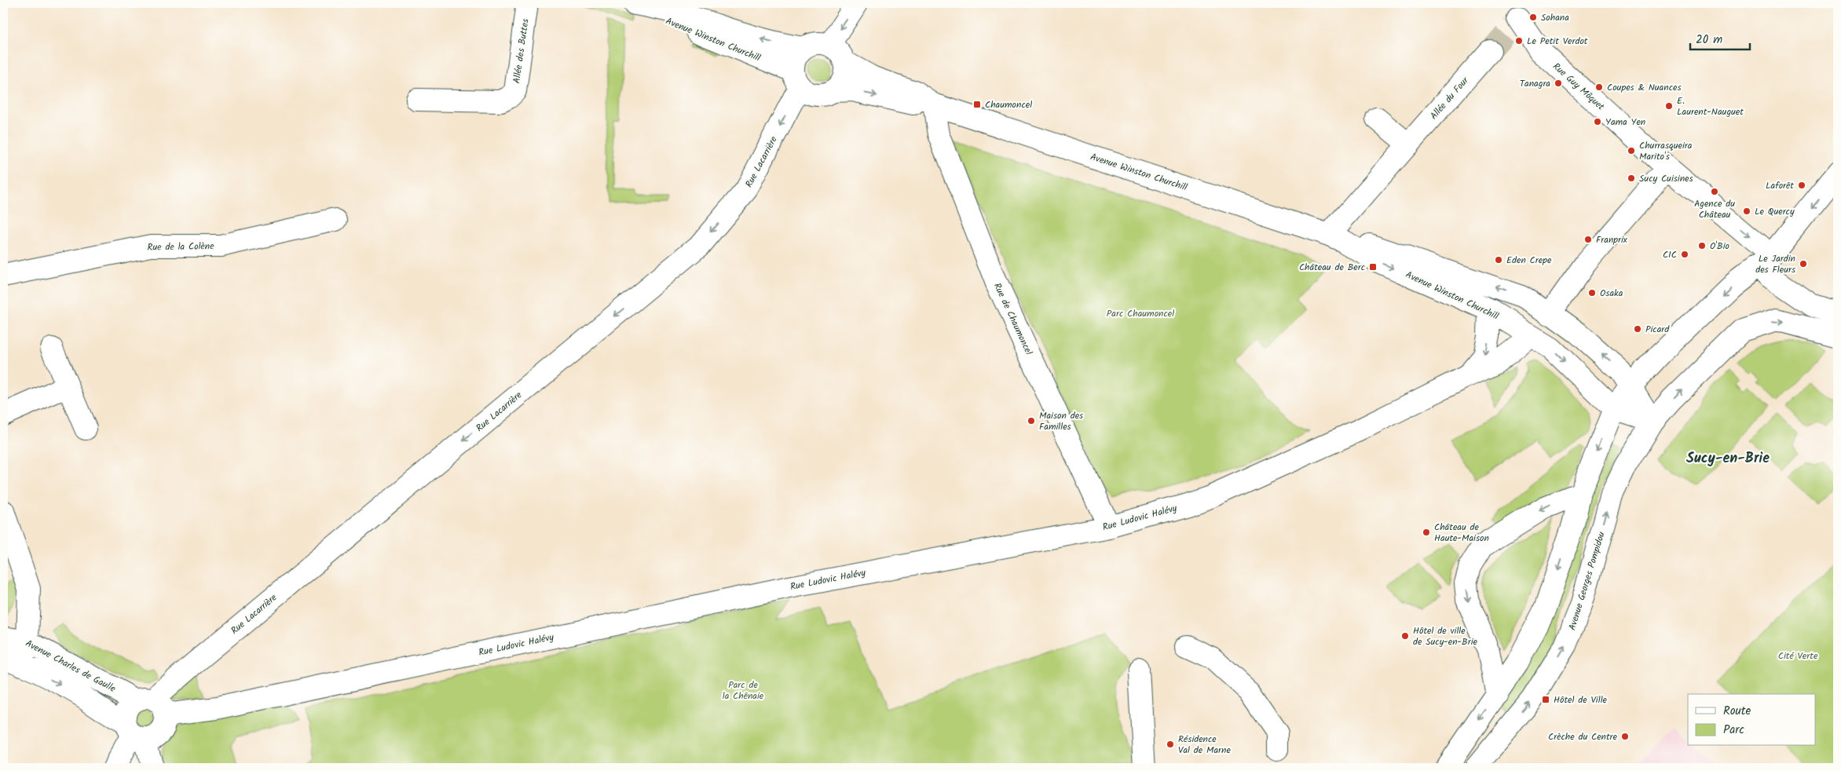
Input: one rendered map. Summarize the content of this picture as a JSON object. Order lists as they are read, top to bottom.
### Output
{
  "streets": {
    "street": [
      "Avenue Winston Churchill",
      "Allée des Buttes",
      "Rue Guy Môquet",
      "Allée du Four",
      "Rue Lacarrière",
      "Rue de la Colène",
      "Rue de Chaumoncel",
      "Rue Ludovic Halévy",
      "Avenue Georges Pompidou",
      "Avenue Charles de Gaulle"
    ]
  },
  "crossings": [
    ["Avenue Winston Churchill", "Allée du Four"],
    ["Avenue Winston Churchill", "Rue Lacarrière"],
    ["Avenue Winston Churchill", "Rue de Chaumoncel"],
    ["Avenue Winston Churchill", "Rue Ludovic Halévy"],
    ["Avenue Winston Churchill", "Avenue Georges Pompidou"],
    ["Rue Lacarrière", "Rue Ludovic Halévy"],
    ["Rue Lacarrière", "Avenue Charles de Gaulle"],
    ["Rue de Chaumoncel", "Rue Ludovic Halévy"],
    ["Rue Ludovic Halévy", "Avenue Charles de Gaulle"]
  ],
  "one_way": ["Rue Guy Môquet", "Rue Lacarrière"],
  "districts": ["Sucy-en-Brie"],
  "parks": ["Parc Chaumoncel", "Cité Verte", "Parc de la Chênaie"],
  "places": {
    "other": [
      "Sohana",
      "Le Petit Verdot",
      "Tanagra",
      "Coupes & Nuances",
      "E. Laurent-Nauguet",
      "Yama Yen",
      "Churrasqueira Marito's",
      "Sucy Cuisines",
      "Laforêt",
      "Agence du Château",
      "Le Quercy",
      "Franprix",
      "O'Bio",
      "CIC",
      "Eden Crepe",
      "Le Jardin des Fleurs",
      "Osaka",
      "Picard",
      "Maison des Familles",
      "Château de Haute-Maison",
      "Hôtel de ville de Sucy-en-Brie",
      "Crèche du Centre",
      "Résidence Val de Marne"
    ],
    "transit": ["Chaumoncel", "Château de Berc", "Hôtel de Ville"]
  },
  "legend": ["Route", "Parc"],
  "scale_bar": "20 m"
}
